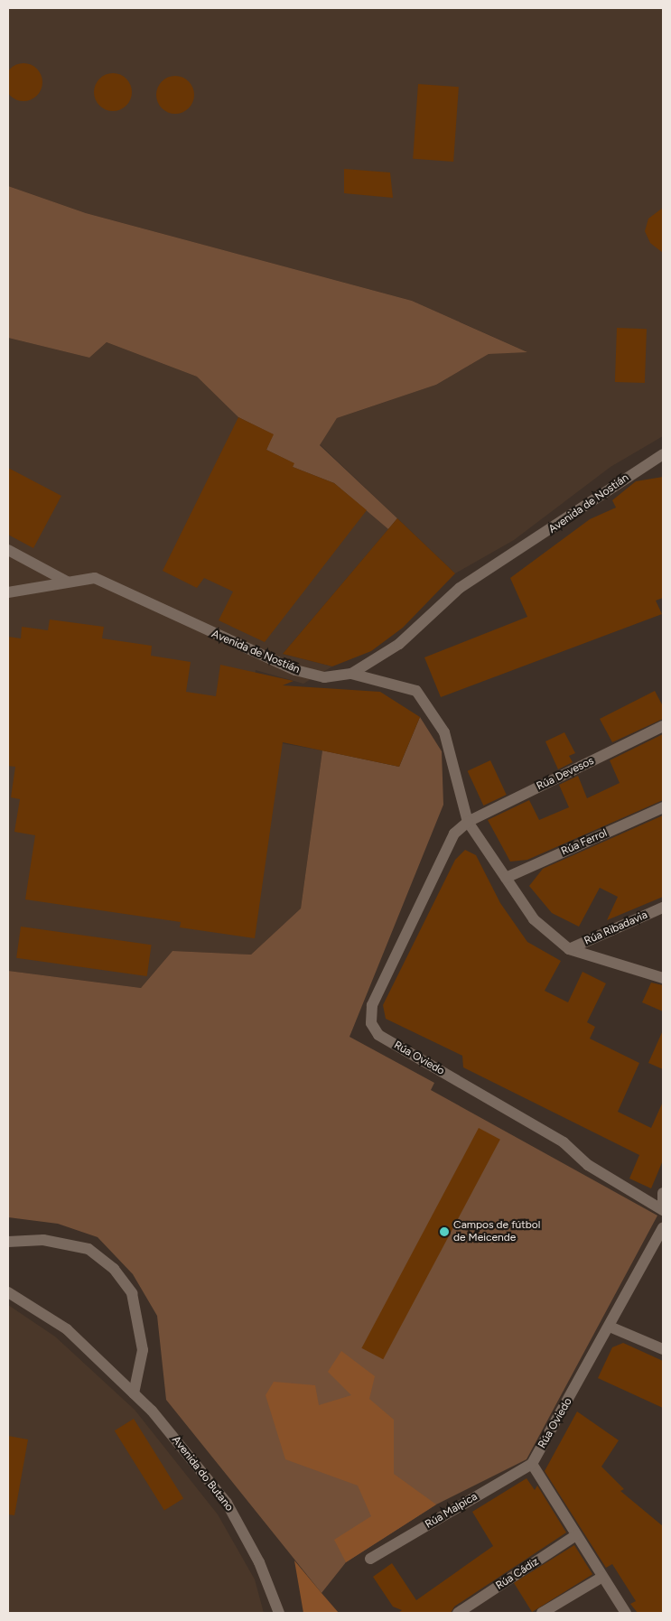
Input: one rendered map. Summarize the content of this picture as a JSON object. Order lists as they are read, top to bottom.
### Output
{
  "streets": {
    "street": [
      "Avenida de Nostián",
      "Rúa Devesos",
      "Rúa Ferrol",
      "Rúa Ribadavia",
      "Rúa Oviedo",
      "Avenida do Butano",
      "Rúa Malpica",
      "Rúa Cádiz"
    ]
  },
  "crossings": [
    ["Rúa Devesos", "Rúa Oviedo"],
    ["Rúa Oviedo", "Rúa Malpica"]
  ],
  "places": ["Campos de fútbol de Meicende"]
}
